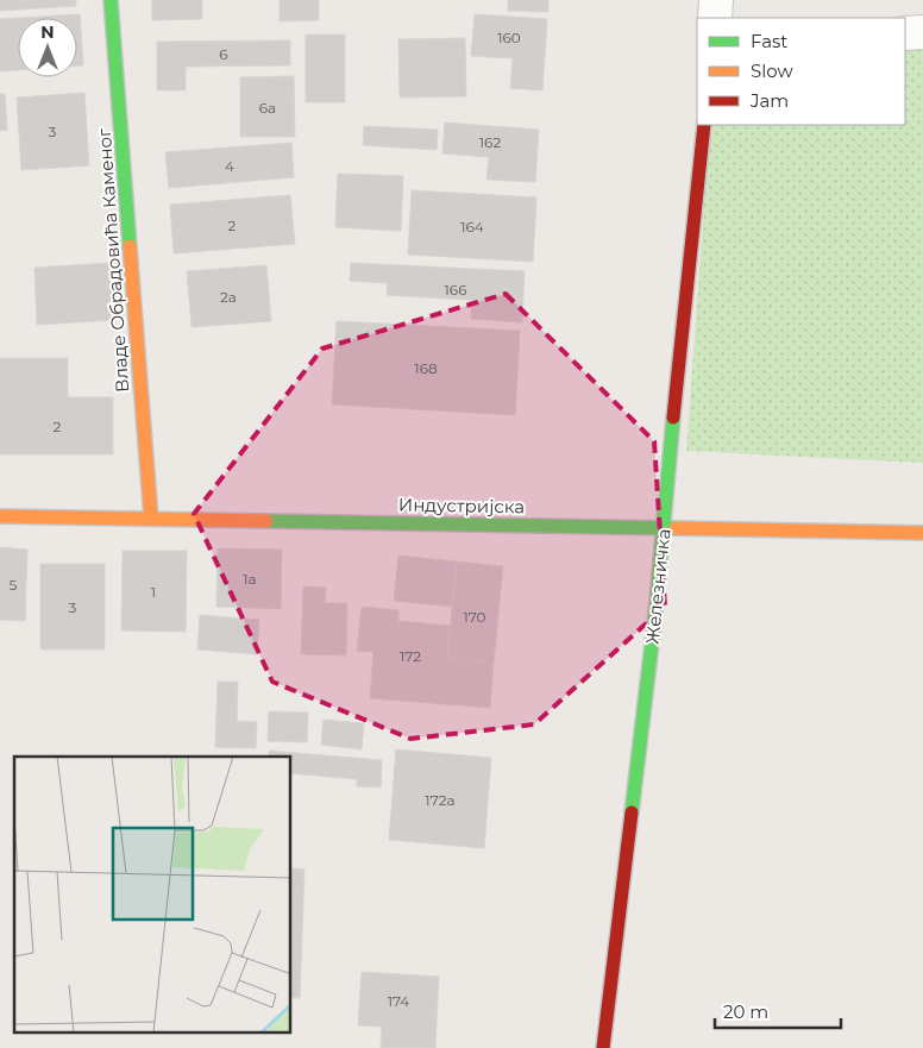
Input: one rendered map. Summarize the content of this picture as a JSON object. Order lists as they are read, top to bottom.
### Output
{
  "streets": {
    "street": ["Владе Обрадовића Каменог", "Индустријска", "Железничка"]
  },
  "crossings": [
    ["Владе Обрадовића Каменог", "Индустријска"],
    ["Индустријска", "Железничка"]
  ],
  "house_numbers": [
    "160",
    "6",
    "6a",
    "3",
    "162",
    "4",
    "2",
    "164",
    "166",
    "2a",
    "168",
    "2",
    "1a",
    "5",
    "1",
    "3",
    "170",
    "172",
    "172a",
    "174"
  ],
  "legend": ["Fast", "Slow", "Jam"],
  "scale_bar": "20 m",
  "north": "top"
}
